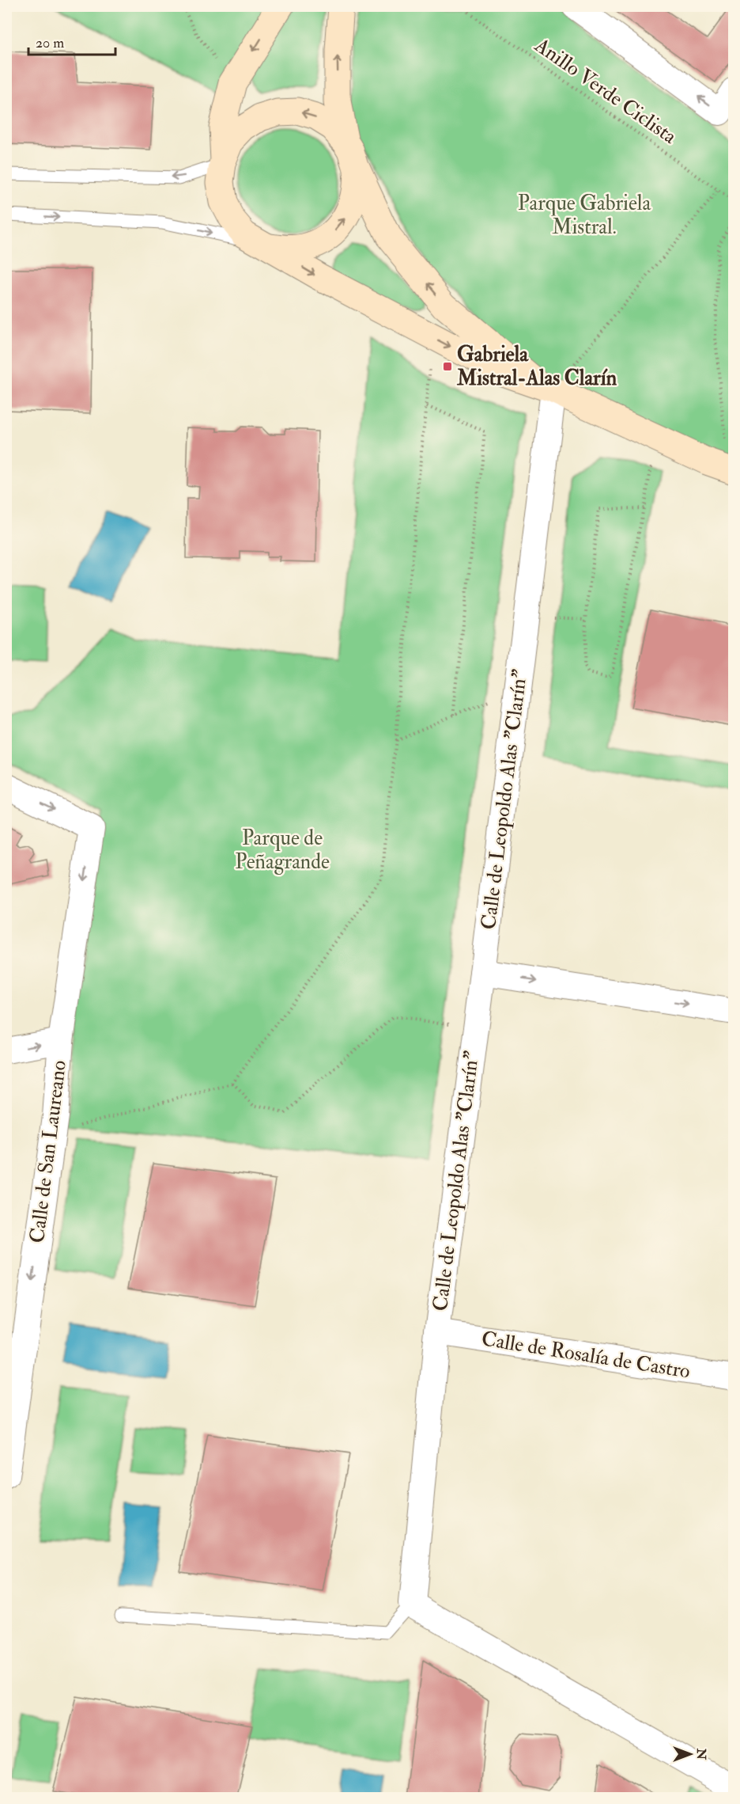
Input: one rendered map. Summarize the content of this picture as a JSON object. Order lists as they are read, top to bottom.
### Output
{
  "streets": {
    "street": ["Calle de Leopoldo Alas \"Clarín\"", "Calle de San Laureano", "Calle de Rosalía de Castro"],
    "path": ["Anillo Verde Ciclista"]
  },
  "crossings": [
    ["Calle de Leopoldo Alas \"Clarín\"", "Calle de Rosalía de Castro"]
  ],
  "one_way": ["Calle de San Laureano"],
  "parks": ["Parque Gabriela Mistral.", "Parque de Peñagrande"],
  "places": {
    "transit": ["Gabriela Mistral-Alas Clarín"]
  },
  "scale_bar": "20 m",
  "north": "right"
}
